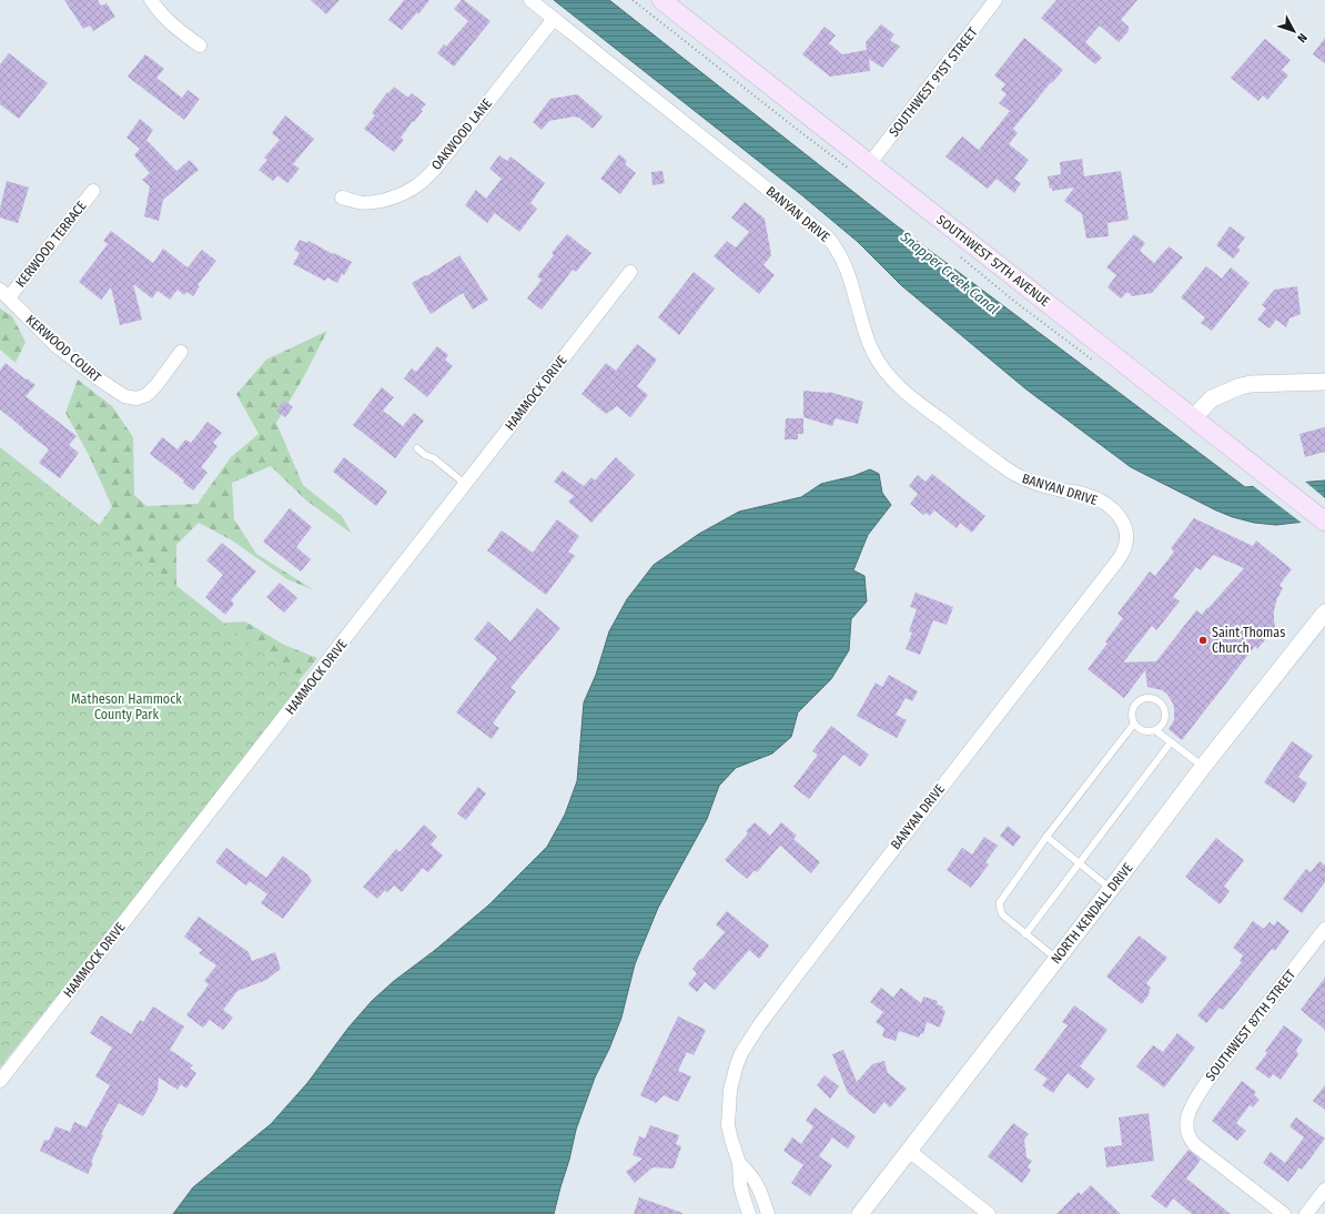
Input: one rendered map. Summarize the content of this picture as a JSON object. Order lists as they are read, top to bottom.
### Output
{
  "streets": {
    "main road": ["SOUTHWEST 57TH AVENUE"],
    "street": [
      "SOUTHWEST 91ST STREET",
      "OAKWOOD LANE",
      "BANYAN DRIVE",
      "KERWOOD TERRACE",
      "KERWOOD COURT",
      "HAMMOCK DRIVE",
      "NORTH KENDALL DRIVE",
      "SOUTHWEST 87TH STREET"
    ]
  },
  "crossings": [
    ["SOUTHWEST 91ST STREET", "SOUTHWEST 57TH AVENUE"],
    ["OAKWOOD LANE", "BANYAN DRIVE"],
    ["KERWOOD TERRACE", "KERWOOD COURT"]
  ],
  "water": ["Snapper Creek Canal"],
  "parks": ["Matheson Hammock County Park"],
  "places": ["Saint Thomas Church"],
  "north": "bottom right"
}
